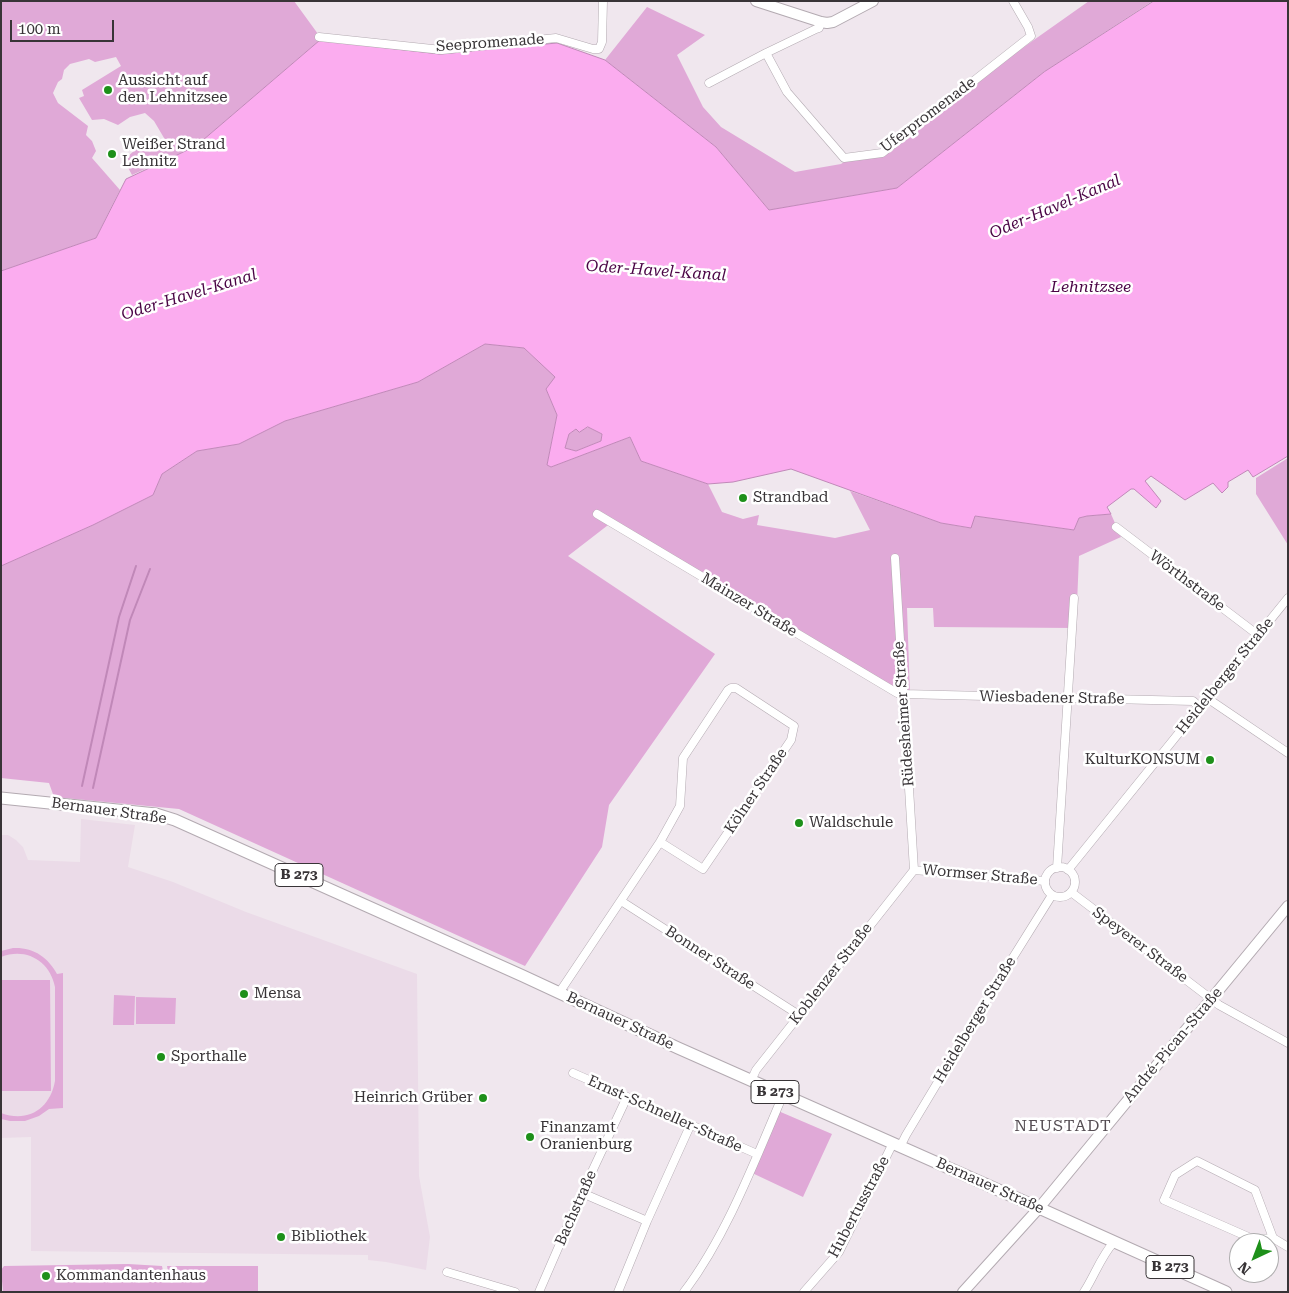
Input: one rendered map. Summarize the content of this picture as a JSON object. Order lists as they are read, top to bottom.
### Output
{
  "streets": {
    "main road": ["Bernauer Straße", "B 273"],
    "street": [
      "Seepromenade",
      "Uferpromenade",
      "Wörthstraße",
      "Mainzer Straße",
      "Heidelberger Straße",
      "Wiesbadener Straße",
      "Rüdesheimer Straße",
      "Kölner Straße",
      "Wormser Straße",
      "Speyerer Straße",
      "Bonner Straße",
      "Koblenzer Straße",
      "André-Pican-Straße",
      "Ernst-Schneller-Straße",
      "Hubertusstraße",
      "Bachstraße"
    ]
  },
  "crossings": [
    ["Wörthstraße", "Heidelberger Straße"],
    ["Mainzer Straße", "Wiesbadener Straße"],
    ["Mainzer Straße", "Rüdesheimer Straße"],
    ["Heidelberger Straße", "Wiesbadener Straße"],
    ["Heidelberger Straße", "Bernauer Straße"],
    ["Heidelberger Straße", "Wormser Straße"],
    ["Heidelberger Straße", "Speyerer Straße"],
    ["Heidelberger Straße", "Hubertusstraße"],
    ["Wiesbadener Straße", "Rüdesheimer Straße"],
    ["Rüdesheimer Straße", "Wormser Straße"],
    ["Rüdesheimer Straße", "Koblenzer Straße"],
    ["Kölner Straße", "Bernauer Straße"],
    ["Kölner Straße", "Bonner Straße"],
    ["Bernauer Straße", "Koblenzer Straße"],
    ["Bernauer Straße", "André-Pican-Straße"],
    ["Bernauer Straße", "Hubertusstraße"],
    ["Wormser Straße", "Speyerer Straße"],
    ["Wormser Straße", "Koblenzer Straße"],
    ["Speyerer Straße", "André-Pican-Straße"],
    ["Bonner Straße", "Koblenzer Straße"],
    ["Ernst-Schneller-Straße", "Bachstraße"]
  ],
  "districts": ["NEUSTADT"],
  "water": ["Oder-Havel-Kanal", "Lehnitzsee"],
  "places": [
    "Aussicht auf den Lehnitzsee",
    "Weißer Strand Lehnitz",
    "Strandbad",
    "KulturKONSUM",
    "Waldschule",
    "Mensa",
    "Sporthalle",
    "Heinrich Grüber",
    "Finanzamt Oranienburg",
    "Bibliothek",
    "Kommandantenhaus"
  ],
  "scale_bar": "100 m",
  "north": "bottom left"
}
